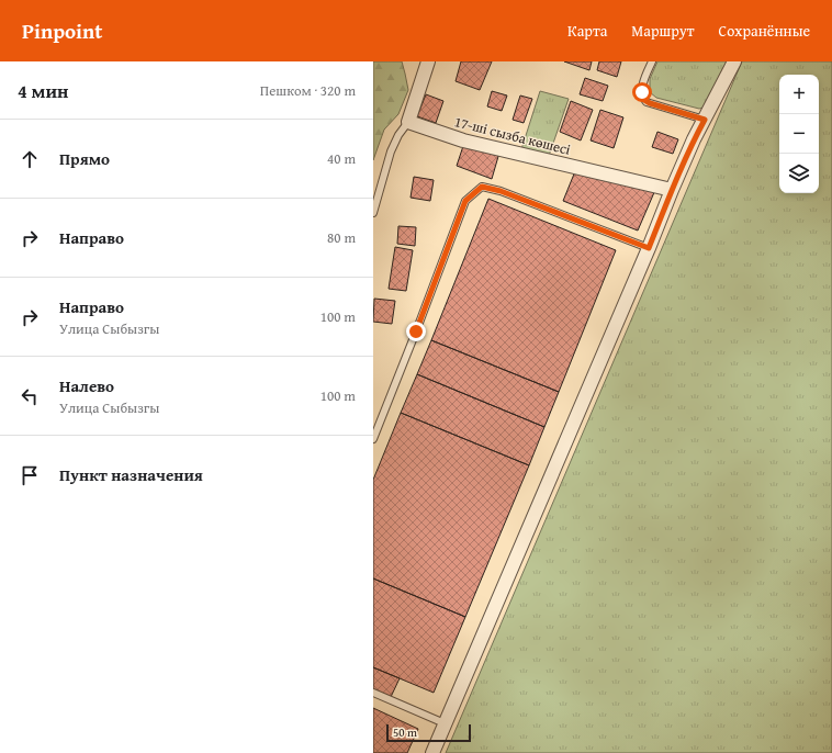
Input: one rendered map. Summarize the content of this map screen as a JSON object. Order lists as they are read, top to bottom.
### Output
{
  "streets": {
    "street": ["17-ші сызба көшесі"]
  },
  "scale_bar": "50 m",
  "page": {
    "header": "Pinpoint",
    "nav": ["Карта", "Маршрут", "Сохранённые"],
    "heading": ["4 мин", "Пешком · 320 m"],
    "map_buttons": ["+", "−"],
    "list": [
      ["Прямо", "40 m"],
      ["Направо", "80 m"],
      ["Направо", "Улица Сыбызгы", "100 m"],
      ["Налево", "Улица Сыбызгы", "100 m"],
      "Пункт назначения"
    ],
    "scale": "50 m"
  }
}
